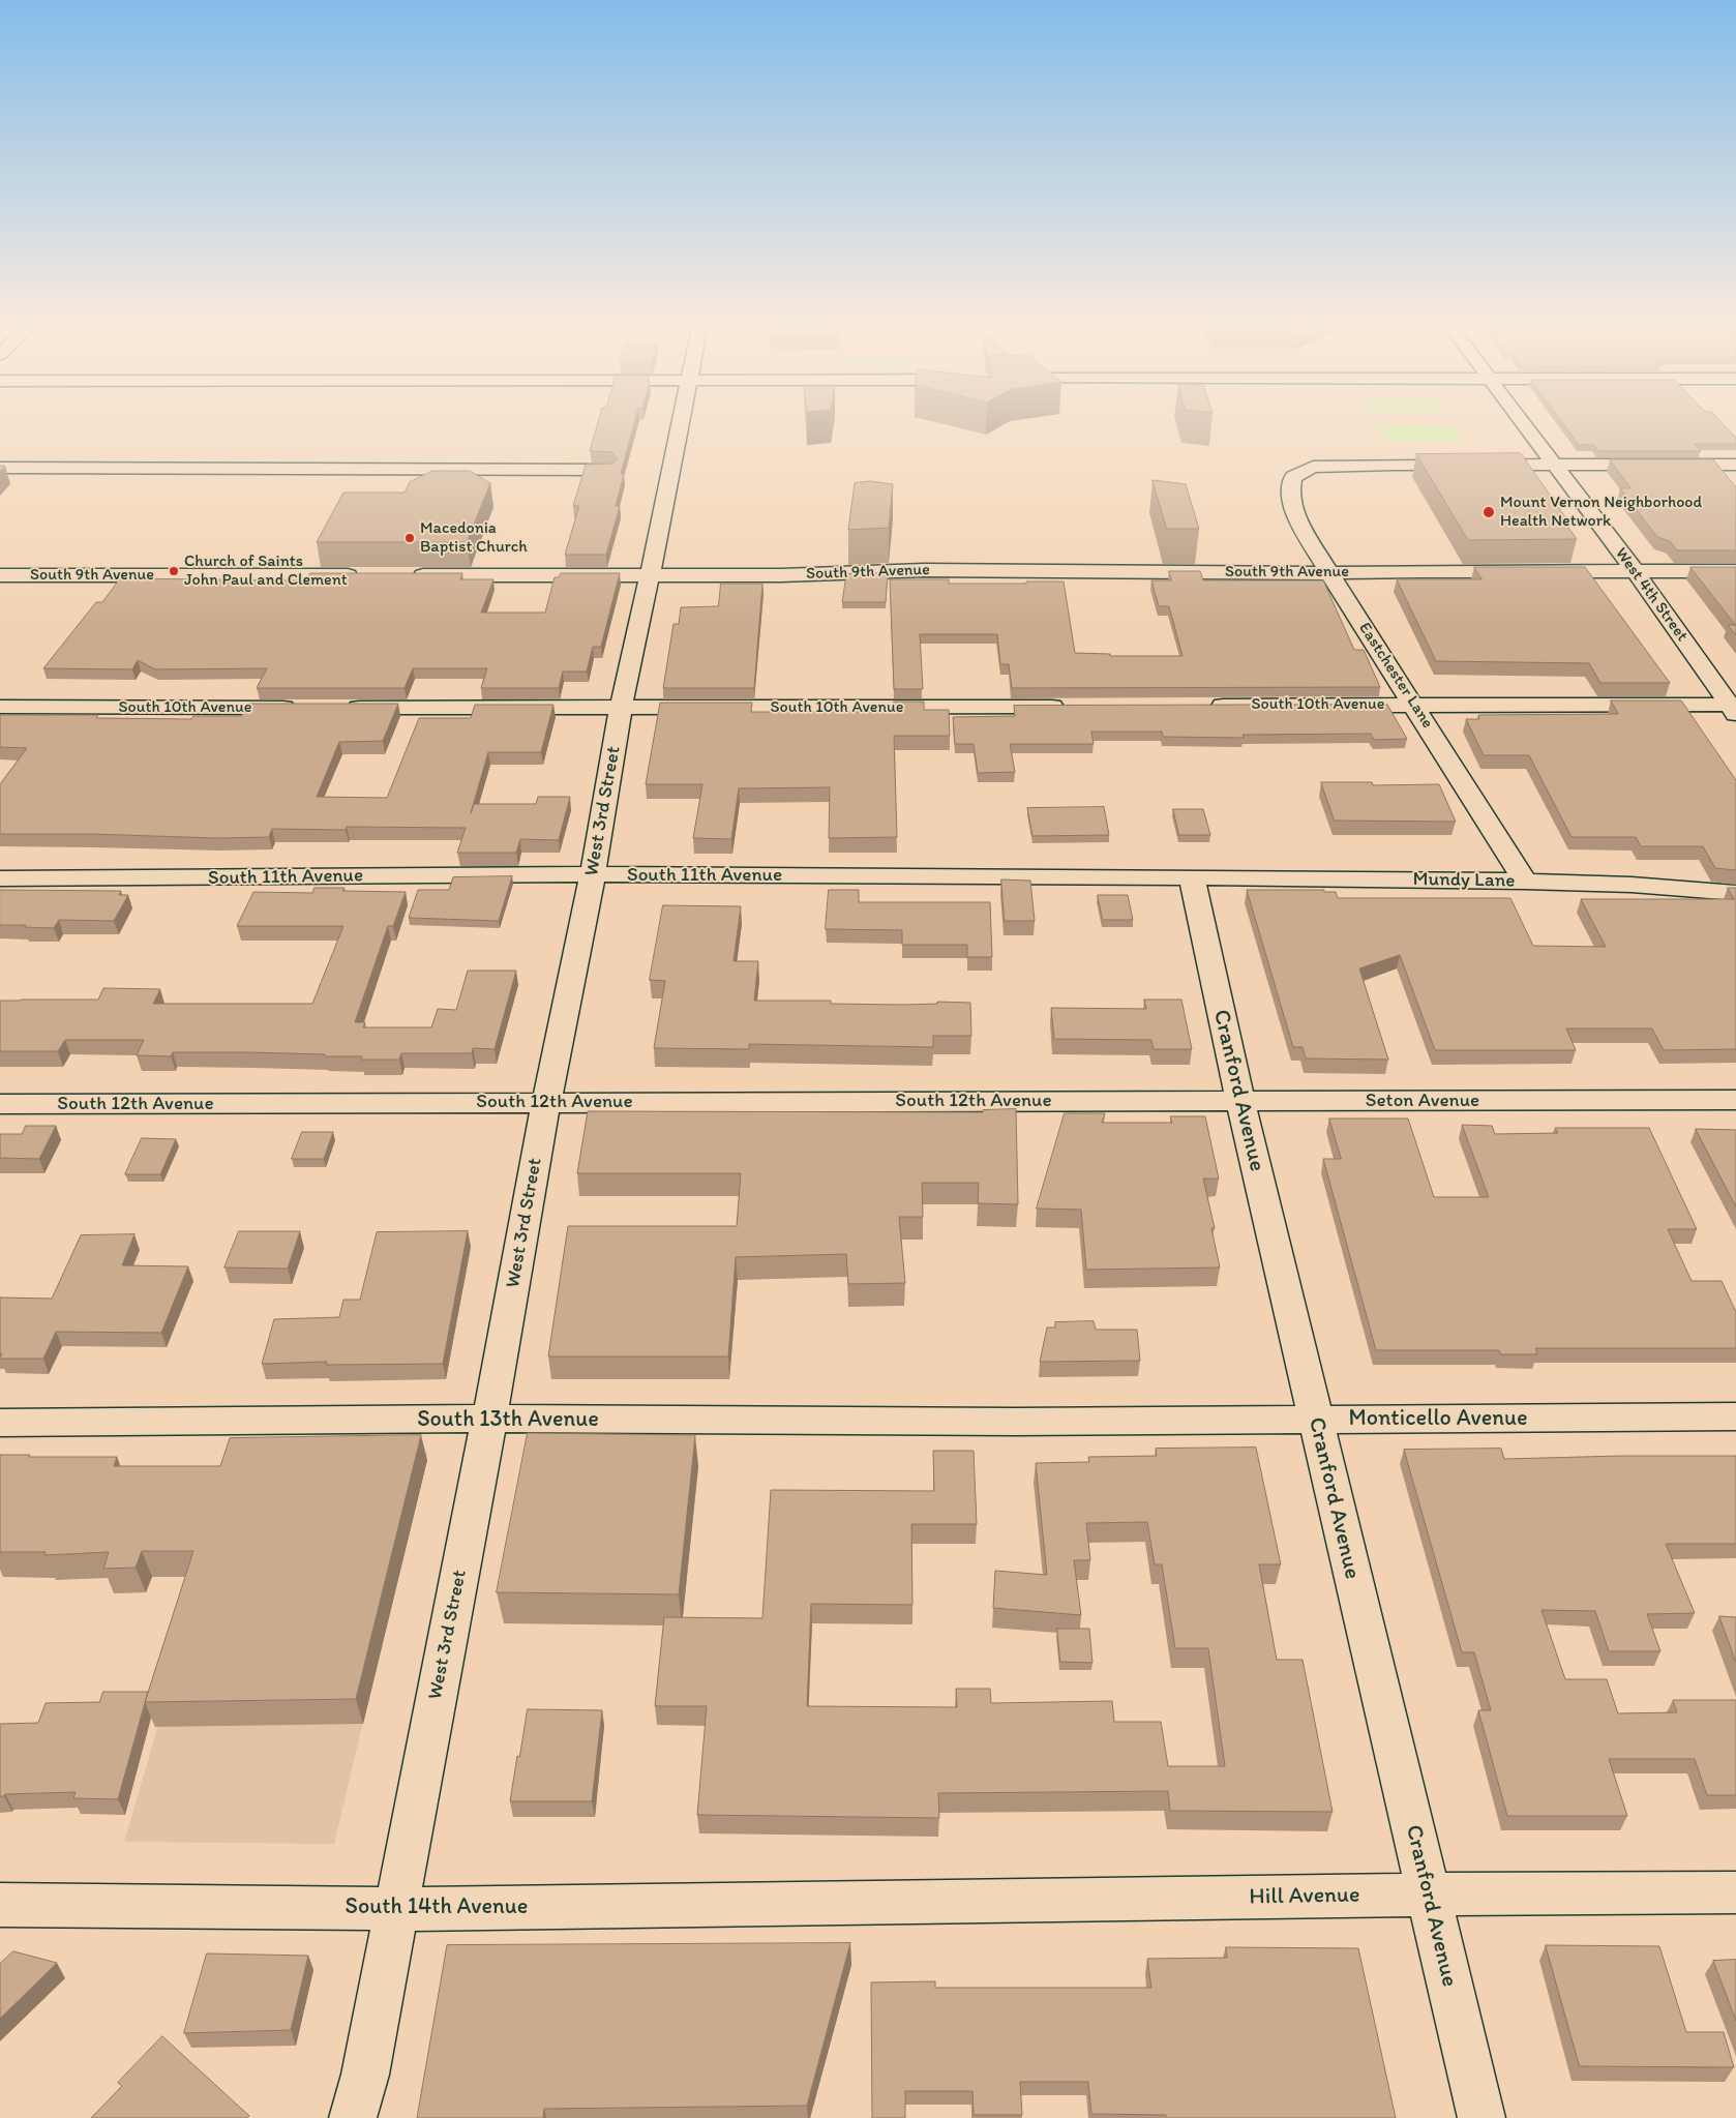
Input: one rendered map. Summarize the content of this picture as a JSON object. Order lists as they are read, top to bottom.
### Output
{
  "streets": {
    "street": [
      "South 9th Avenue",
      "West 4th Street",
      "Eastchester Lane",
      "South 10th Avenue",
      "West 3rd Street",
      "South 11th Avenue",
      "Mundy Lane",
      "Cranford Avenue",
      "South 12th Avenue",
      "Seton Avenue",
      "Monticello Avenue",
      "South 13th Avenue",
      "Hill Avenue",
      "South 14th Avenue"
    ]
  },
  "crossings": [
    ["South 9th Avenue", "West 4th Street"],
    ["South 9th Avenue", "Eastchester Lane"],
    ["South 9th Avenue", "West 3rd Street"],
    ["West 4th Street", "Eastchester Lane"],
    ["West 4th Street", "South 10th Avenue"],
    ["Eastchester Lane", "South 10th Avenue"],
    ["Eastchester Lane", "Mundy Lane"],
    ["South 10th Avenue", "West 3rd Street"],
    ["West 3rd Street", "South 11th Avenue"],
    ["West 3rd Street", "South 12th Avenue"],
    ["West 3rd Street", "South 13th Avenue"],
    ["West 3rd Street", "South 14th Avenue"],
    ["South 11th Avenue", "Mundy Lane"],
    ["South 11th Avenue", "Cranford Avenue"],
    ["Mundy Lane", "Cranford Avenue"],
    ["Cranford Avenue", "Seton Avenue"],
    ["Cranford Avenue", "Monticello Avenue"],
    ["Cranford Avenue", "Hill Avenue"],
    ["South 12th Avenue", "Seton Avenue"],
    ["Monticello Avenue", "South 13th Avenue"],
    ["Hill Avenue", "South 14th Avenue"]
  ],
  "places": ["Mount Vernon Neighborhood Health Network", "Macedonia Baptist Church", "Church of Saints John Paul and Clement"]
}
